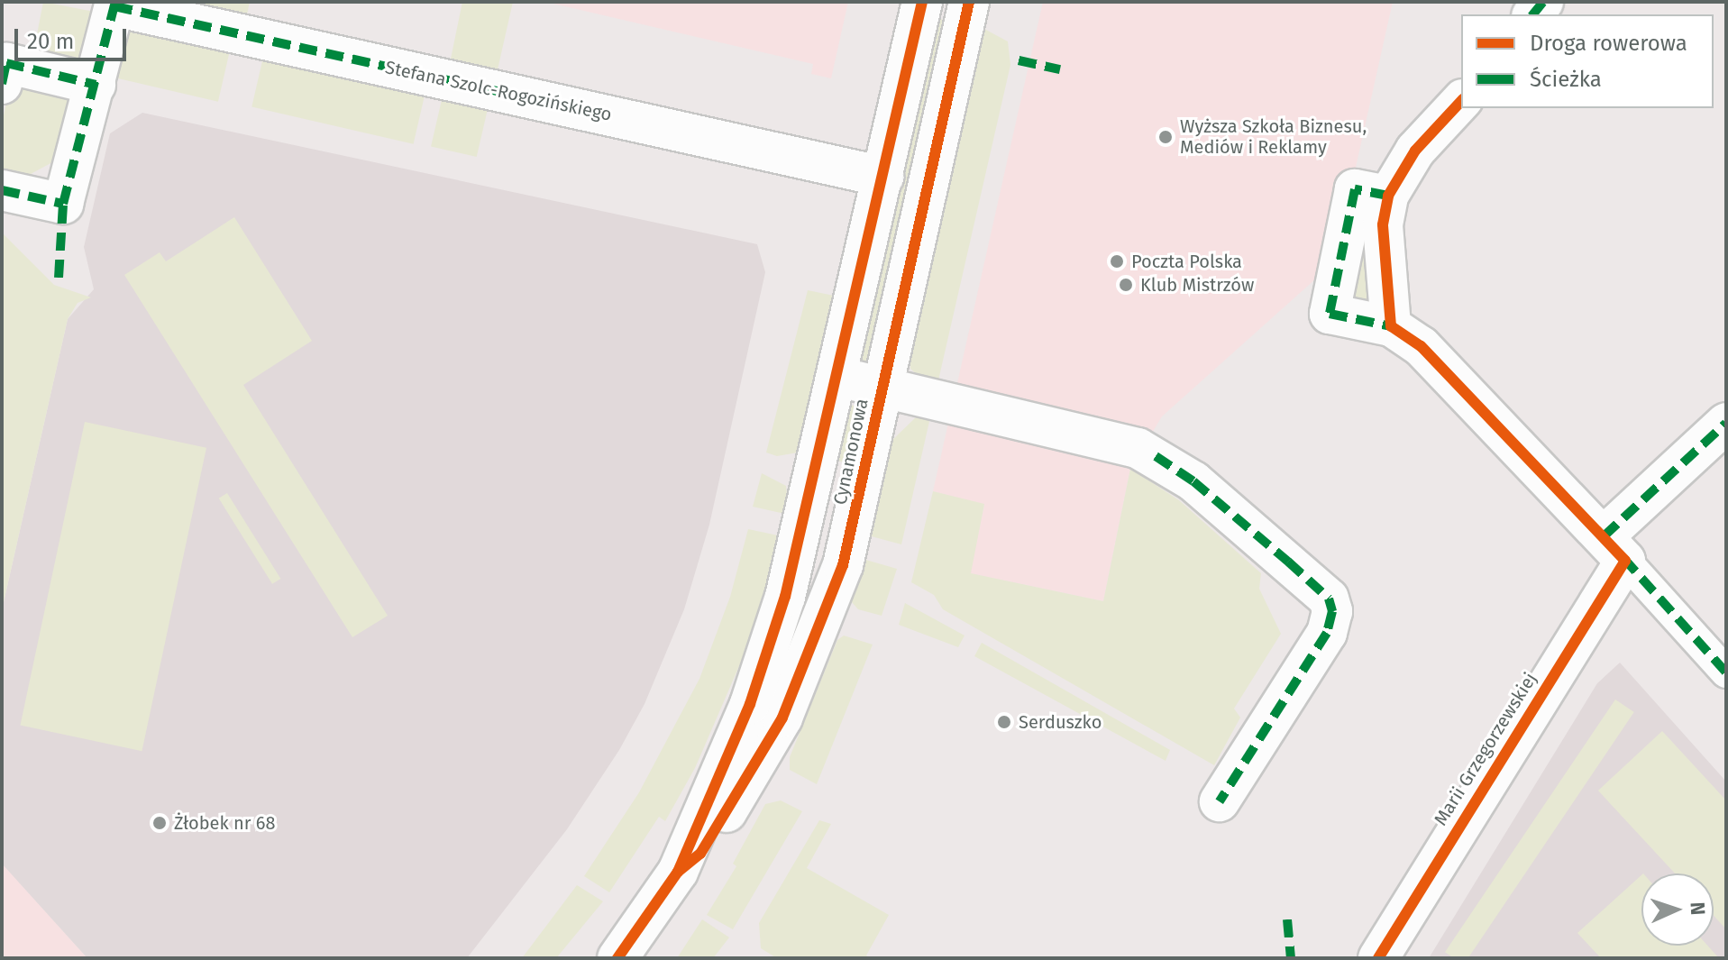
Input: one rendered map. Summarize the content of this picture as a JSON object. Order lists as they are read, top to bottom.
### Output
{
  "streets": {
    "street": ["Stefana Szolc-Rogozińskiego", "Cynamonowa", "Marii Grzegorzewskiej"]
  },
  "crossings": [
    ["Stefana Szolc-Rogozińskiego", "Cynamonowa"]
  ],
  "places": [
    "Wyższa Szkoła Biznesu, Mediów i Reklamy",
    "Poczta Polska",
    "Klub Mistrzów",
    "Serduszko",
    "Żłobek nr 68"
  ],
  "legend": ["Droga rowerowa", "Ścieżka"],
  "scale_bar": "20 m",
  "north": "right"
}
